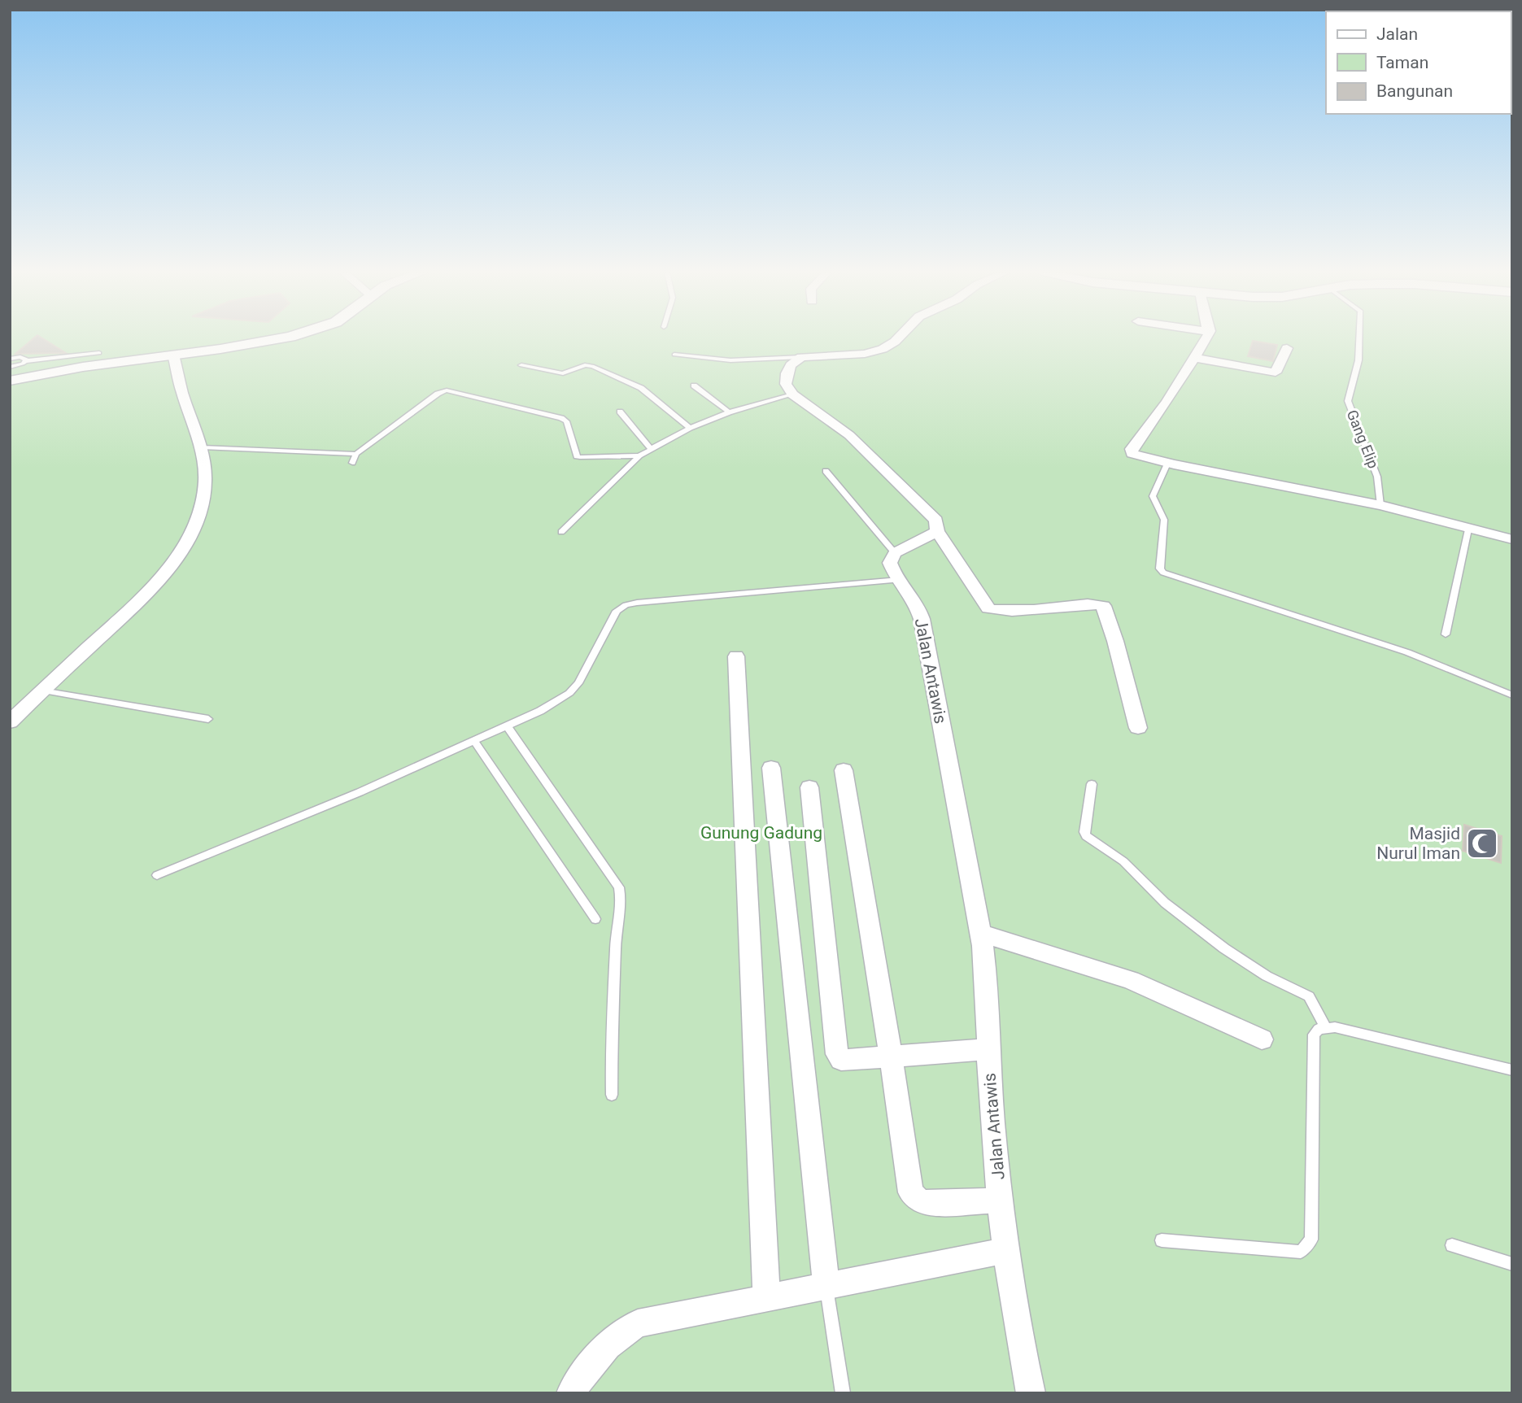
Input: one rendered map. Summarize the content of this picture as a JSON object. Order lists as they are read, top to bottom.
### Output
{
  "streets": {
    "street": ["Jalan Antawis"],
    "lane": ["Gang Elip"]
  },
  "parks": ["Gunung Gadung"],
  "places": {
    "mosque": ["Masjid Nurul Iman"]
  },
  "legend": ["Jalan", "Taman", "Bangunan"]
}
